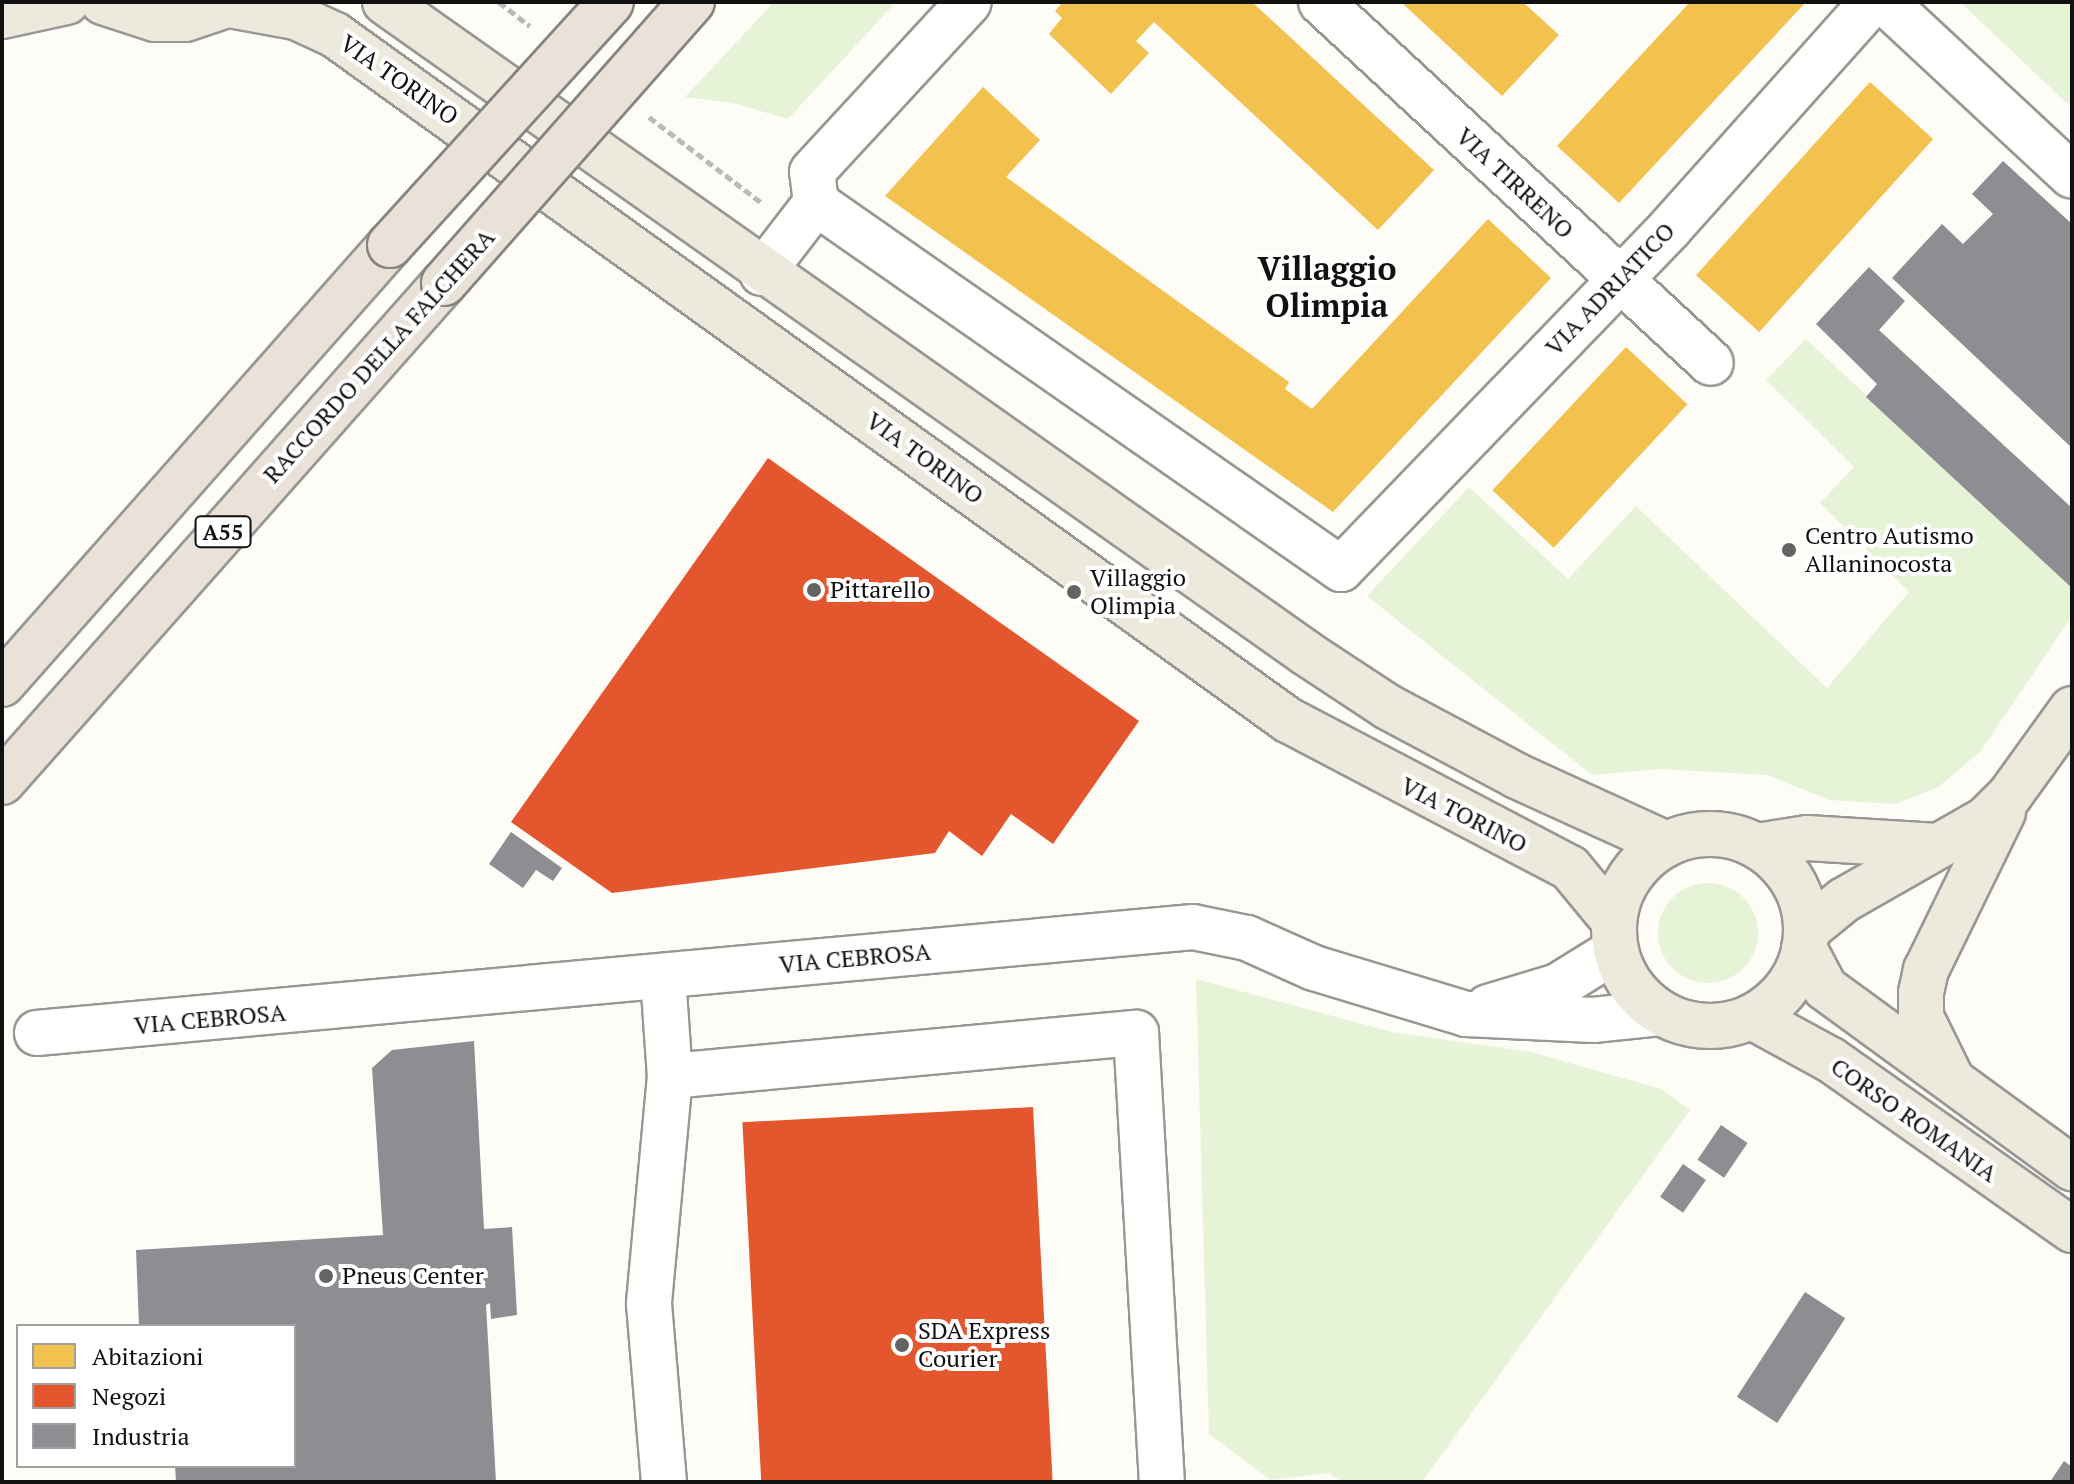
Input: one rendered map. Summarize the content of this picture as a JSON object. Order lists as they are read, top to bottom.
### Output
{
  "streets": {
    "highway": ["RACCORDO DELLA FALCHERA", "A55"],
    "main road": ["VIA TORINO", "CORSO ROMANIA"],
    "street": ["VIA TIRRENO", "VIA ADRIATICO", "VIA CEBROSA"]
  },
  "crossings": [
    ["VIA TORINO", "VIA CEBROSA"],
    ["VIA TORINO", "CORSO ROMANIA"],
    ["VIA TIRRENO", "VIA ADRIATICO"],
    ["VIA CEBROSA", "CORSO ROMANIA"]
  ],
  "districts": ["Villaggio Olimpia"],
  "places": [
    "Centro Autismo Allaninocosta",
    "Pittarello",
    "Villaggio Olimpia",
    "Pneus Center",
    "SDA Express Courier"
  ],
  "legend": ["Abitazioni", "Negozi", "Industria"]
}
